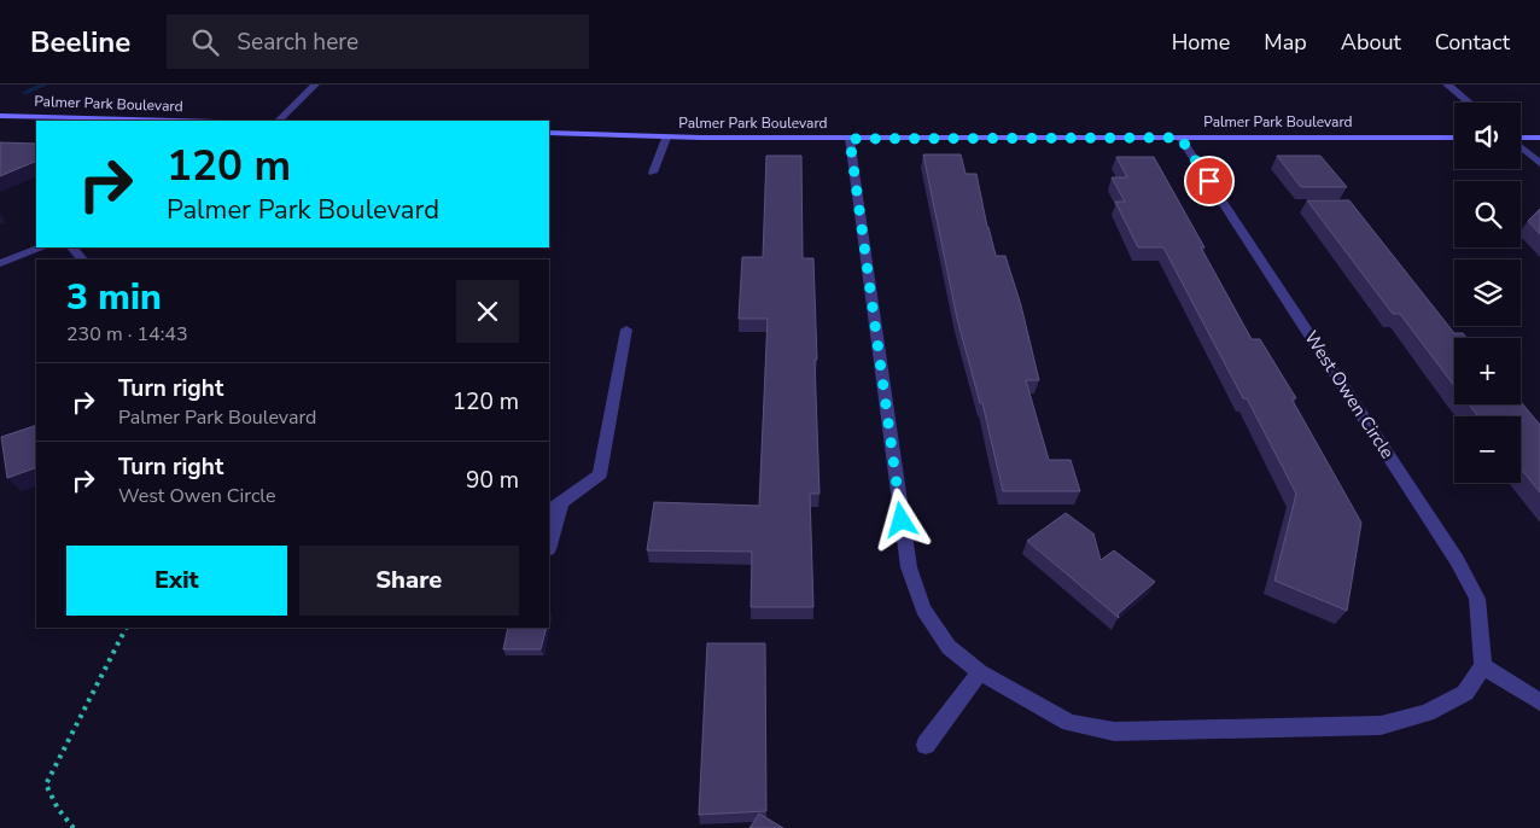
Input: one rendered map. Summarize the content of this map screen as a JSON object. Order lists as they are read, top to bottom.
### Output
{
  "streets": {
    "main road": ["Palmer Park Boulevard"],
    "street": ["West Owen Circle"]
  },
  "crossings": [
    ["Palmer Park Boulevard", "West Owen Circle"]
  ],
  "page": {
    "header": "Beeline",
    "search": "Search here",
    "nav": [
      "Home",
      "Map",
      "About",
      "Contact"
    ],
    "map_buttons": ["+", "−"],
    "turn": ["120 m", "Palmer Park Boulevard"],
    "heading": ["3 min", "230 m · 14:43"],
    "list": [
      {
        "name": "Turn right",
        "note": "Palmer Park Boulevard",
        "value": "120 m"
      },
      {
        "name": "Turn right",
        "note": "West Owen Circle",
        "value": "90 m"
      }
    ],
    "buttons": ["Exit", "Share"]
  }
}
